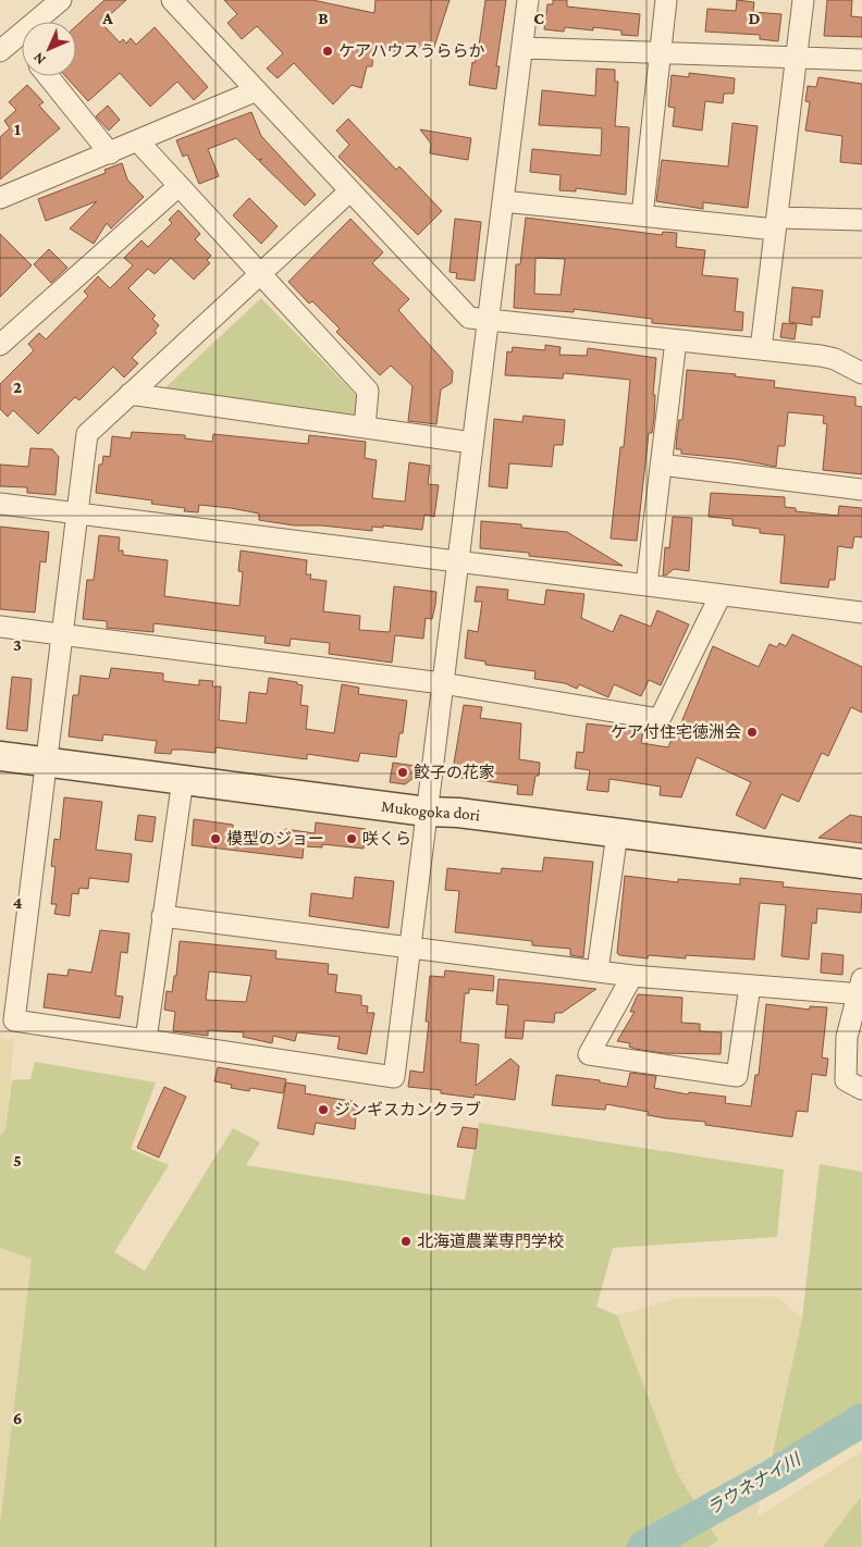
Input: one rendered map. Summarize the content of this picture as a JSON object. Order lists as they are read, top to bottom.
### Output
{
  "streets": {
    "street": ["Mukogoka dori"]
  },
  "water": ["ラウネナイ川"],
  "places": [
    "ケアハウスうららか",
    "ケア付住宅徳洲会",
    "餃子の花家",
    "模型のジョー",
    "咲くら",
    "ジンギスカンクラブ",
    "北海道農業専門学校"
  ],
  "north": "bottom left",
  "grid": {
    "columns": [
      "A",
      "B",
      "C",
      "D"
    ],
    "rows": [
      "1",
      "2",
      "3",
      "4",
      "5",
      "6"
    ]
  }
}
